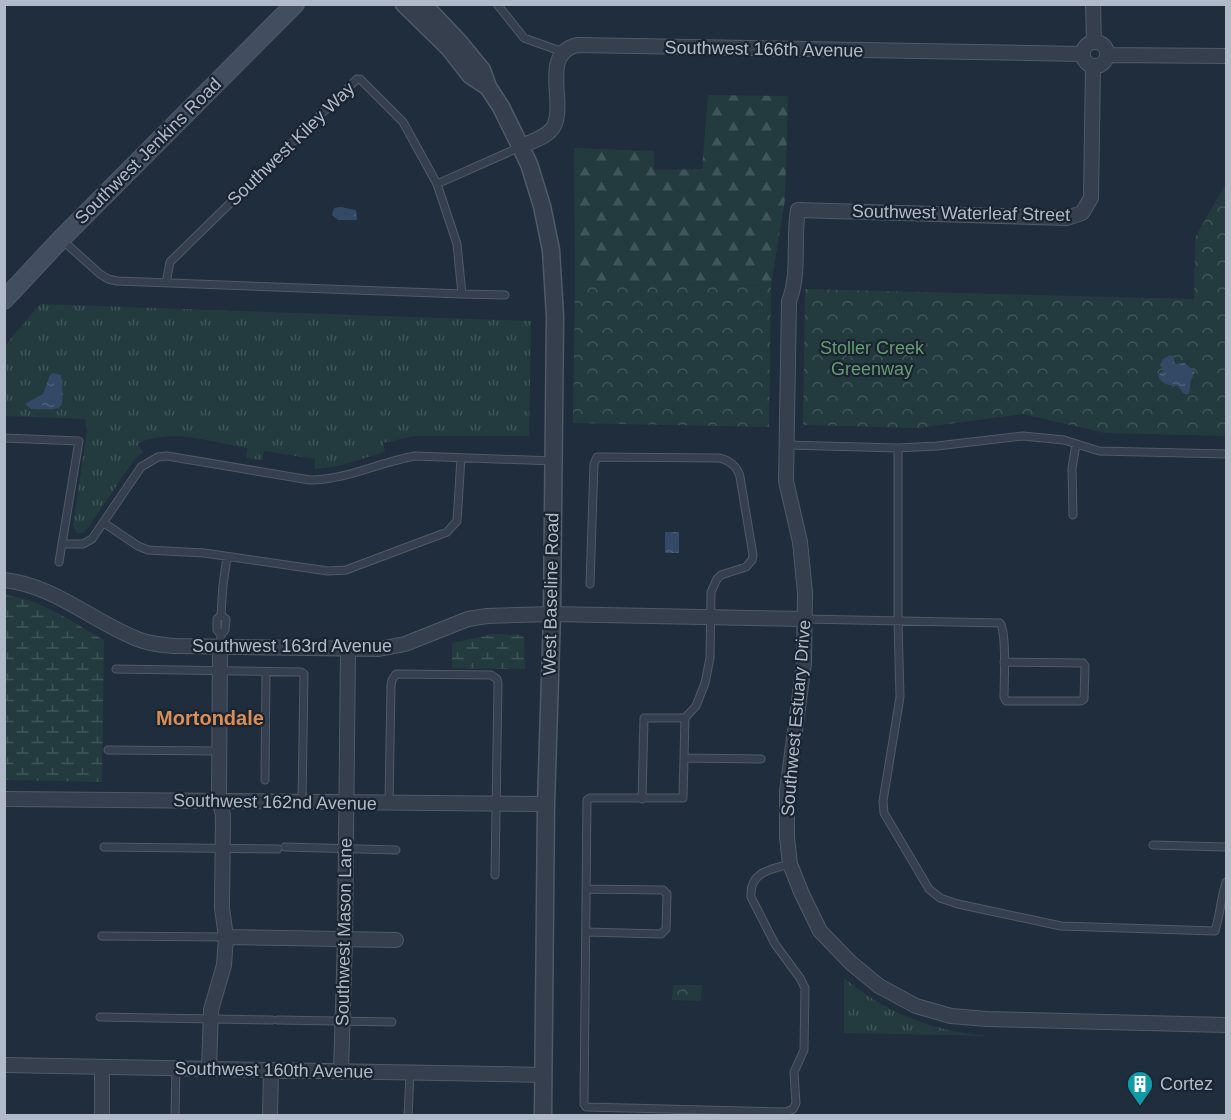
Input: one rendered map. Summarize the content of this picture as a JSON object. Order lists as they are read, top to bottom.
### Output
{
  "streets": {
    "main road": ["Southwest Jenkins Road"],
    "street": [
      "Southwest 166th Avenue",
      "Southwest Waterleaf Street",
      "West Baseline Road",
      "Southwest 163rd Avenue",
      "Southwest Estuary Drive",
      "Southwest 162nd Avenue",
      "Southwest Mason Lane",
      "Southwest 160th Avenue"
    ],
    "lane": ["Southwest Kiley Way"]
  },
  "crossings": [
    ["Southwest 166th Avenue", "Southwest Waterleaf Street"],
    ["Southwest Waterleaf Street", "Southwest Estuary Drive"],
    ["West Baseline Road", "Southwest 163rd Avenue"],
    ["West Baseline Road", "Southwest 162nd Avenue"],
    ["West Baseline Road", "Southwest 160th Avenue"],
    ["Southwest 163rd Avenue", "Southwest Estuary Drive"],
    ["Southwest 163rd Avenue", "Southwest Mason Lane"],
    ["Southwest 162nd Avenue", "Southwest Mason Lane"],
    ["Southwest Mason Lane", "Southwest 160th Avenue"]
  ],
  "districts": ["Mortondale"],
  "parks": ["Stoller Creek Greenway"],
  "places": {
    "building": ["Cortez"]
  }
}
